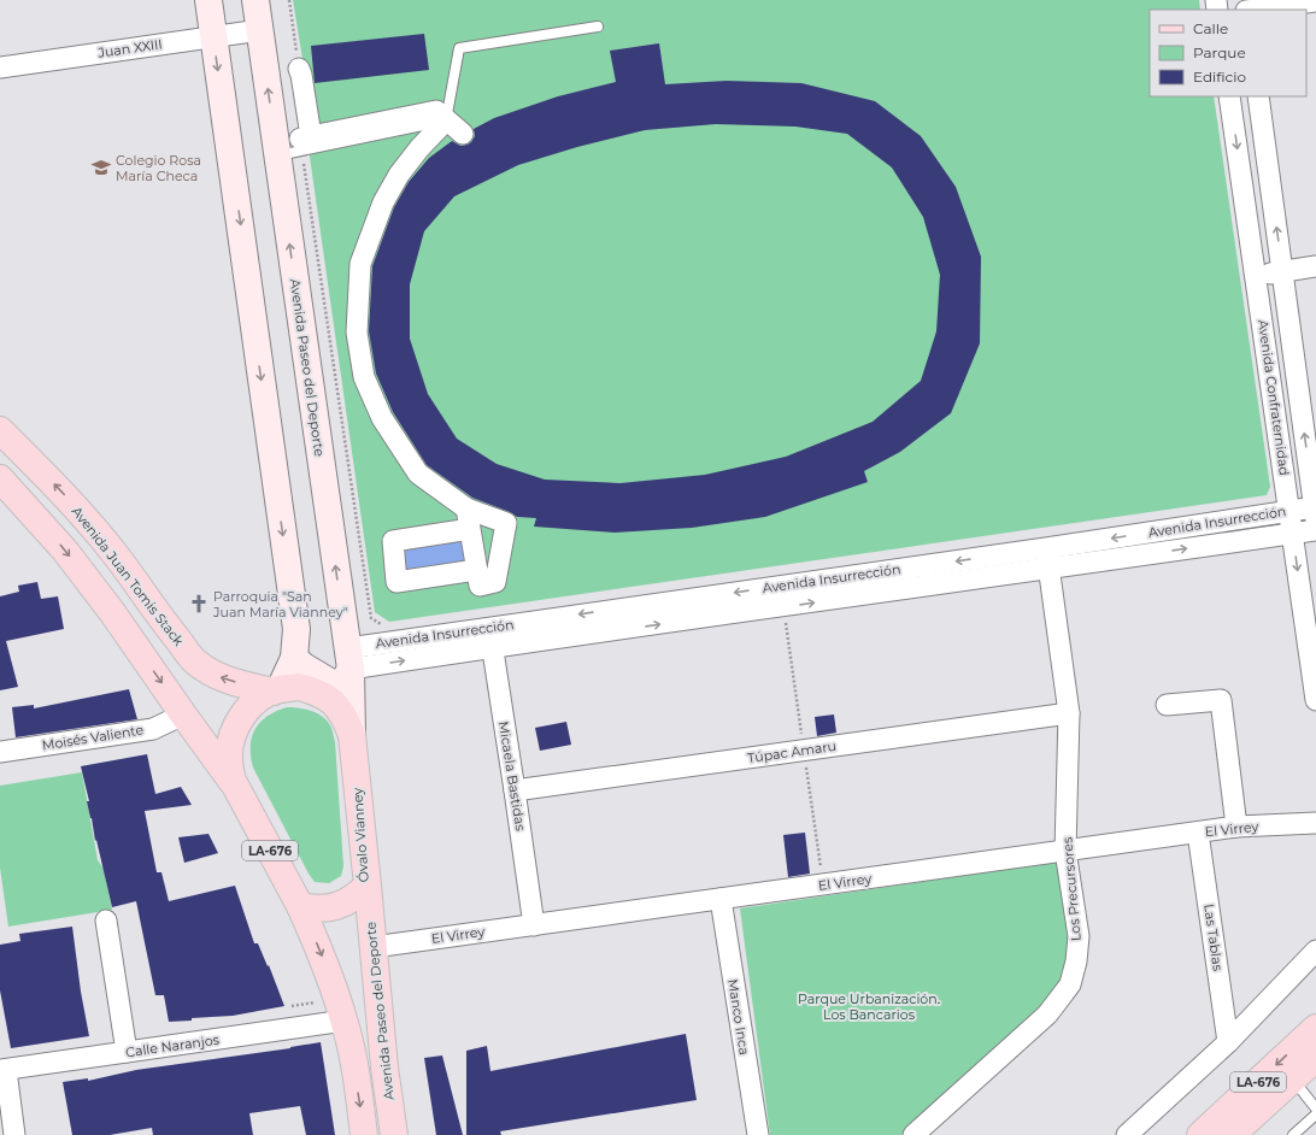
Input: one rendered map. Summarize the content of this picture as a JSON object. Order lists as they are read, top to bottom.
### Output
{
  "streets": {
    "main road": [
      "Avenida Paseo del Deporte",
      "Avenida Juan Tomis Stack",
      "Óvalo Vianney",
      "LA-676"
    ],
    "street": [
      "Juan XXIII",
      "Avenida Confraternidad",
      "Avenida Insurrección",
      "Moisés Valiente",
      "Túpac Amaru",
      "Micaela Bastidas",
      "El Virrey",
      "Los Precursores",
      "Las Tablas",
      "Manco Inca",
      "Calle Naranjos"
    ]
  },
  "crossings": [
    ["Juan XXIII", "Avenida Paseo del Deporte"],
    ["Avenida Paseo del Deporte", "Avenida Insurrección"],
    ["Avenida Paseo del Deporte", "El Virrey"],
    ["Avenida Paseo del Deporte", "Óvalo Vianney"],
    ["Avenida Confraternidad", "Avenida Insurrección"],
    ["Avenida Insurrección", "Micaela Bastidas"],
    ["Avenida Insurrección", "Los Precursores"],
    ["Avenida Juan Tomis Stack", "Óvalo Vianney"],
    ["Moisés Valiente", "LA-676"],
    ["Túpac Amaru", "Micaela Bastidas"],
    ["Túpac Amaru", "Los Precursores"],
    ["Micaela Bastidas", "El Virrey"],
    ["El Virrey", "Los Precursores"],
    ["El Virrey", "Las Tablas"],
    ["El Virrey", "Manco Inca"],
    ["Óvalo Vianney", "LA-676"],
    ["LA-676", "Calle Naranjos"]
  ],
  "parks": ["Parque Urbanización. Los Bancarios"],
  "places": {
    "school or university": ["Colegio Rosa María Checa"],
    "church": ["Parroquia \"San Juan María Vianney\""]
  },
  "legend": ["Calle", "Parque", "Edificio"]
}
